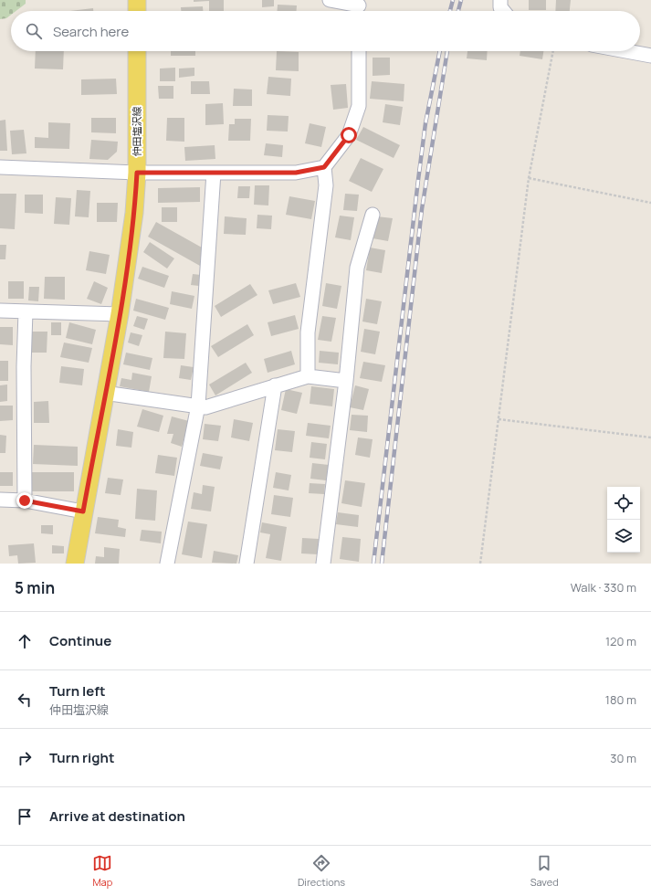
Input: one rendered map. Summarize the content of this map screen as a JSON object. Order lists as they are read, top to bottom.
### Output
{
  "streets": {
    "main road": ["仲田塩沢線"]
  },
  "page": {
    "search": "Search here",
    "heading": ["5 min", "Walk · 330 m"],
    "list": [
      ["Continue", "120 m"],
      ["Turn left", "仲田塩沢線", "180 m"],
      ["Turn right", "30 m"],
      "Arrive at destination"
    ],
    "nav": ["Map", "Directions", "Saved"]
  }
}
